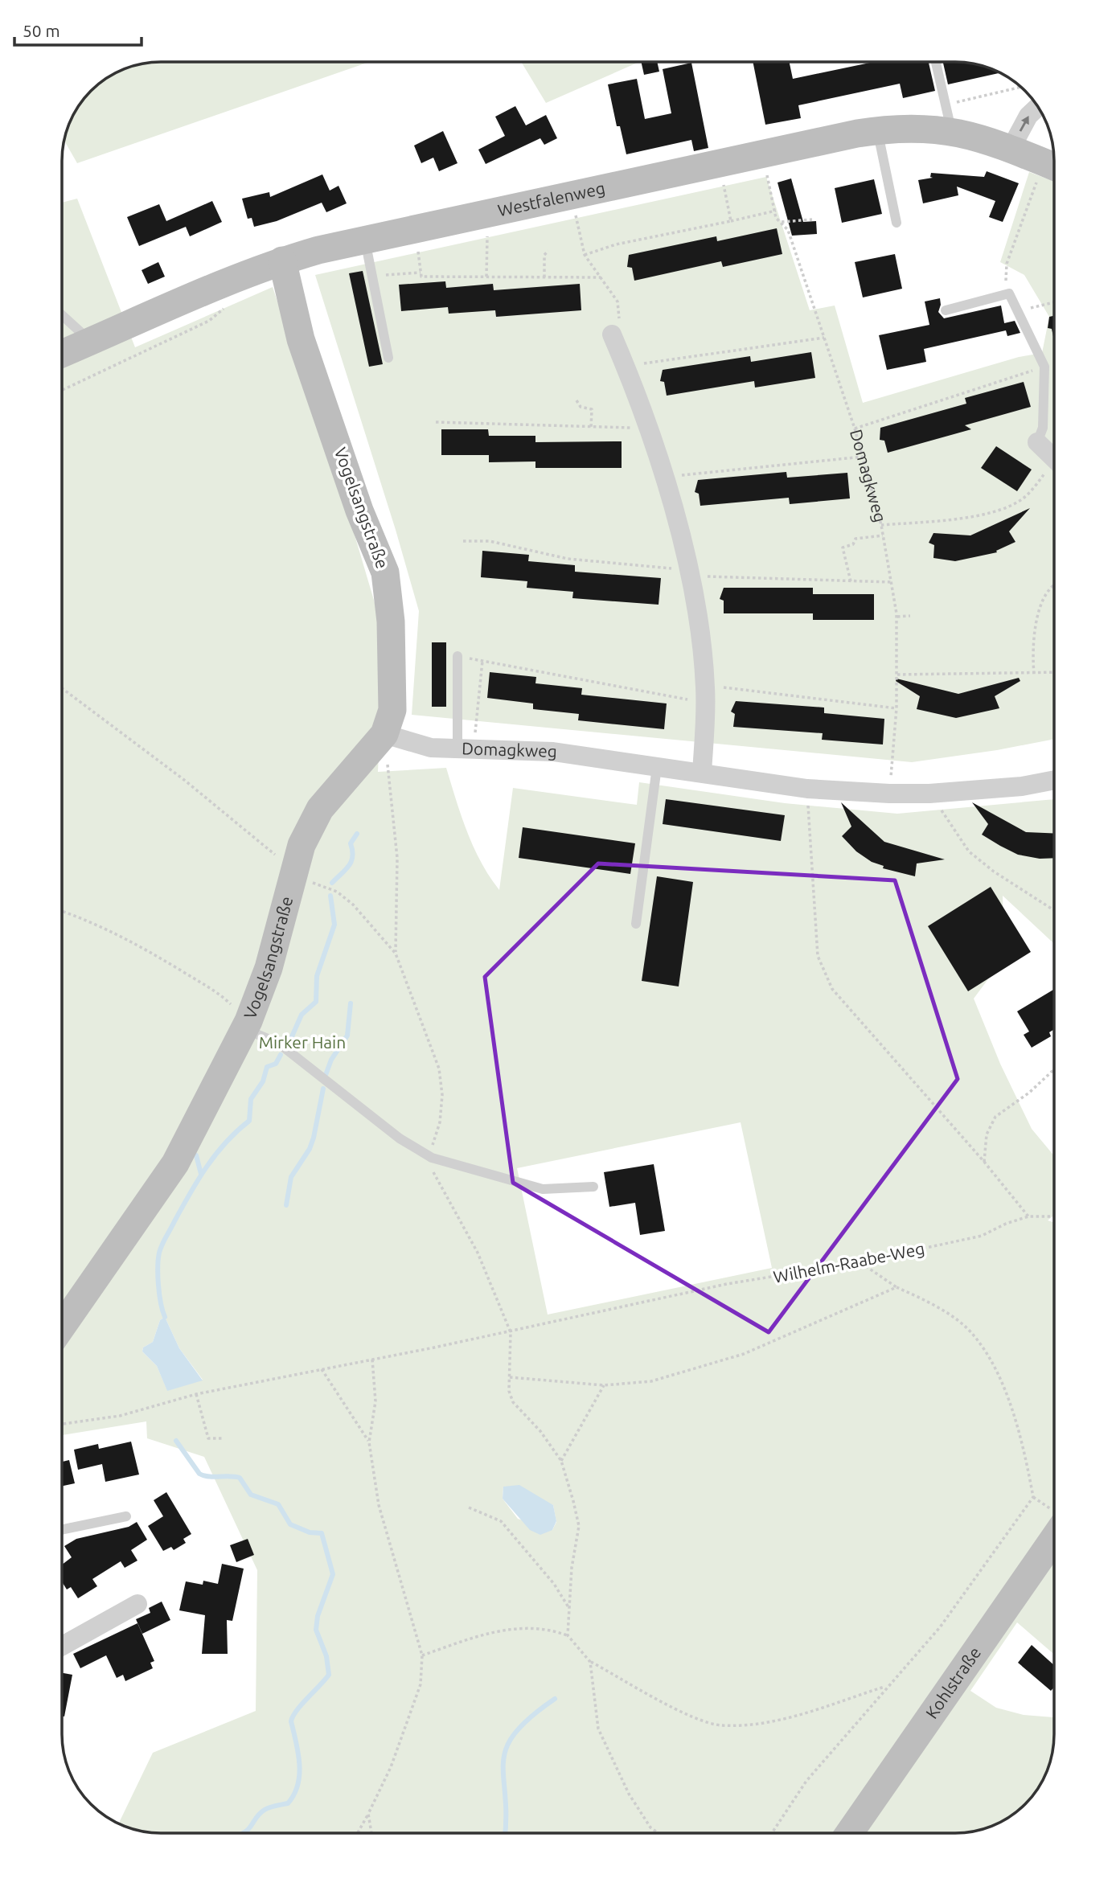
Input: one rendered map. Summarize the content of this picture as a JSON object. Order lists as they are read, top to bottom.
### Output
{
  "streets": {
    "street": [
      "Westfalenweg",
      "Domagkweg",
      "Vogelsangstraße",
      "Kohlstraße"
    ],
    "path": ["Wilhelm-Raabe-Weg"]
  },
  "crossings": [
    ["Westfalenweg", "Vogelsangstraße"],
    ["Domagkweg", "Vogelsangstraße"]
  ],
  "parks": ["Mirker Hain"],
  "scale_bar": "50 m"
}
